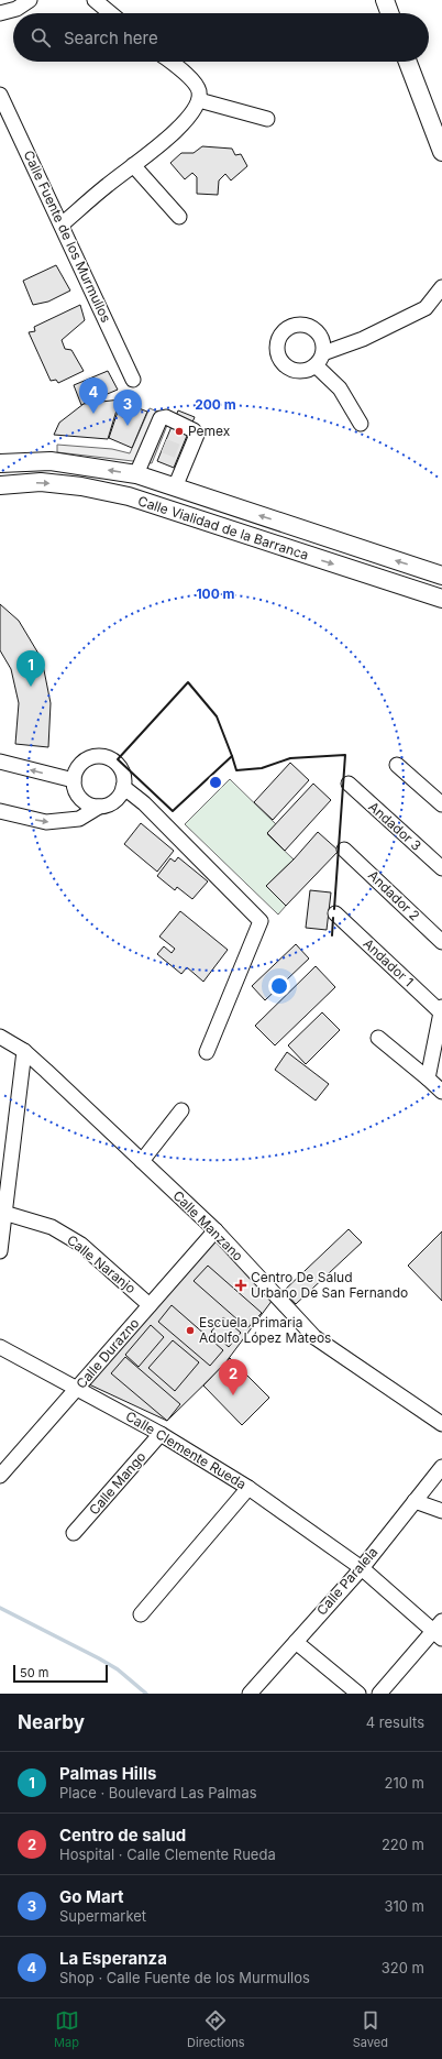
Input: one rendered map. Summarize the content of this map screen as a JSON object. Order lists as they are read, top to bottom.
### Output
{
  "streets": {
    "main road": ["Calle Vialidad de la Barranca"],
    "street": [
      "Calle Fuente de los Murmullos",
      "Andador 3",
      "Andador 2",
      "Andador 1",
      "Calle Manzano",
      "Calle Naranjo",
      "Calle Durazno",
      "Calle Clemente Rueda",
      "Calle Mango",
      "Calle Paralela"
    ]
  },
  "crossings": [
    ["Calle Manzano", "Calle Durazno"],
    ["Calle Naranjo", "Calle Durazno"],
    ["Calle Durazno", "Calle Clemente Rueda"],
    ["Calle Clemente Rueda", "Calle Mango"],
    ["Calle Clemente Rueda", "Calle Paralela"]
  ],
  "places": {
    "other": ["Pemex", "Escuela Primaria Adolfo López Mateos"],
    "health": ["Centro De Salud Urbano De San Fernando"]
  },
  "scale_bar": "50 m",
  "page": {
    "search": "Search here",
    "pins": [
      "4",
      "3",
      "1",
      "2"
    ],
    "scale": "50 m",
    "heading": ["Nearby", "4 results"],
    "list": [
      {
        "mark": "1",
        "name": "Palmas Hills",
        "note": "Place · Boulevard Las Palmas",
        "value": "210 m"
      },
      {
        "mark": "2",
        "name": "Centro de salud",
        "note": "Hospital · Calle Clemente Rueda",
        "value": "220 m"
      },
      {
        "mark": "3",
        "name": "Go Mart",
        "note": "Supermarket",
        "value": "310 m"
      },
      {
        "mark": "4",
        "name": "La Esperanza",
        "note": "Shop · Calle Fuente de los Murmullos",
        "value": "320 m"
      }
    ],
    "nav": ["Map", "Directions", "Saved"]
  },
  "rings": ["200 m", "100 m"]
}
